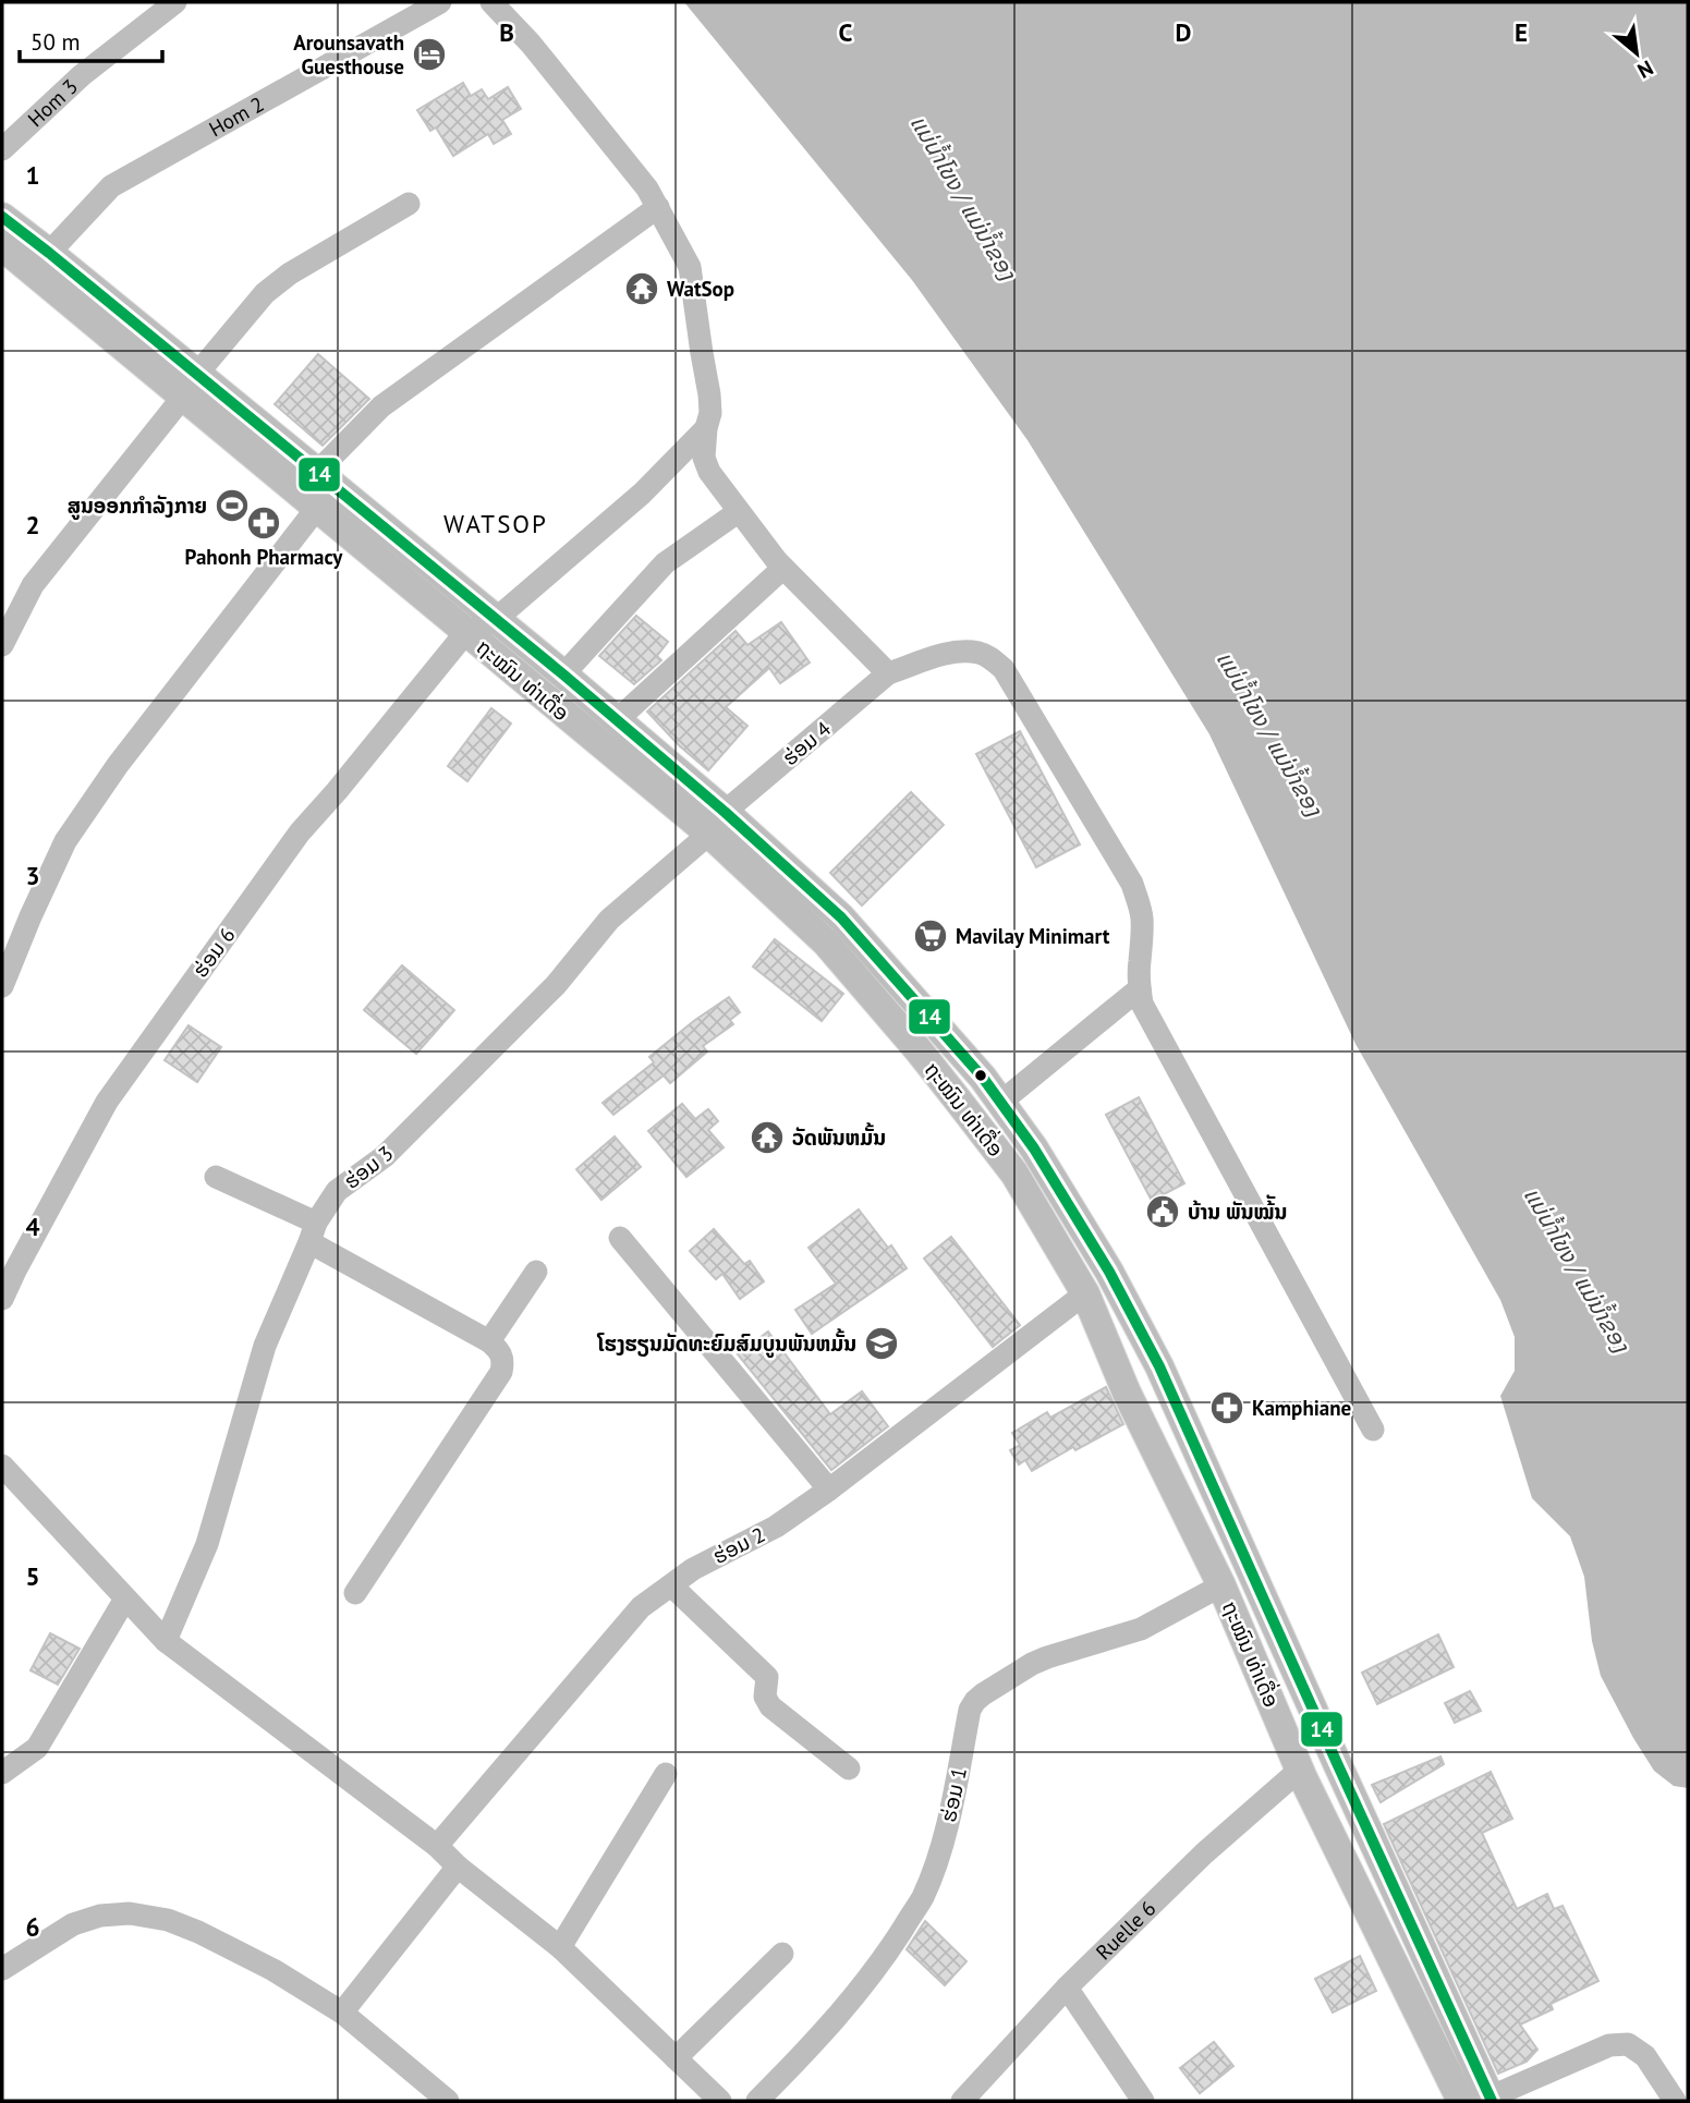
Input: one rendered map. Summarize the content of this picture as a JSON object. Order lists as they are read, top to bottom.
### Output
{
  "streets": {
    "main road": ["ຖະໝົນ ທ່າເດື່ອ"],
    "street": [
      "Hom 3",
      "Hom 2",
      "ຮ່ອມ 4",
      "ຮ່ອມ 6",
      "ຮ່ອມ 3",
      "ຮ່ອມ 2",
      "ຮ່ອມ 1",
      "Ruelle 6"
    ]
  },
  "crossings": [
    ["Hom 2", "ຖະໝົນ ທ່າເດື່ອ"],
    ["ຖະໝົນ ທ່າເດື່ອ", "ຮ່ອມ 4"],
    ["ຖະໝົນ ທ່າເດື່ອ", "ຮ່ອມ 6"],
    ["ຖະໝົນ ທ່າເດື່ອ", "ຮ່ອມ 3"],
    ["ຖະໝົນ ທ່າເດື່ອ", "ຮ່ອມ 2"],
    ["ຖະໝົນ ທ່າເດື່ອ", "ຮ່ອມ 1"],
    ["ຖະໝົນ ທ່າເດື່ອ", "Ruelle 6"],
    ["ຮ່ອມ 4", "ຮ່ອມ 3"]
  ],
  "districts": ["WATSOP"],
  "water": ["แม่น้ำโขง / ແມ່ນ້ຳຂອງ"],
  "places": {
    "hotel": ["Arounsavath Guesthouse"],
    "temple": ["WatSop", "ວັດພັນຫມັ້ນ"],
    "sports": ["ສູນອອກກຳລັງກາຍ"],
    "pharmacy": ["Pahonh Pharmacy", "Kamphiane"],
    "supermarket": ["Mavilay Minimart"],
    "public building": ["ບ້ານ ພັນໝ້ັນ"],
    "school or university": ["ໂຮງຮຽນມັດທະຍົມສົມບູນພັນຫມັ້ນ"]
  },
  "lines": ["transit line 14"],
  "scale_bar": "50 m",
  "north": "bottom right",
  "grid": {
    "columns": [
      "B",
      "C",
      "D",
      "E"
    ],
    "rows": [
      "1",
      "2",
      "3",
      "4",
      "5",
      "6"
    ]
  }
}
